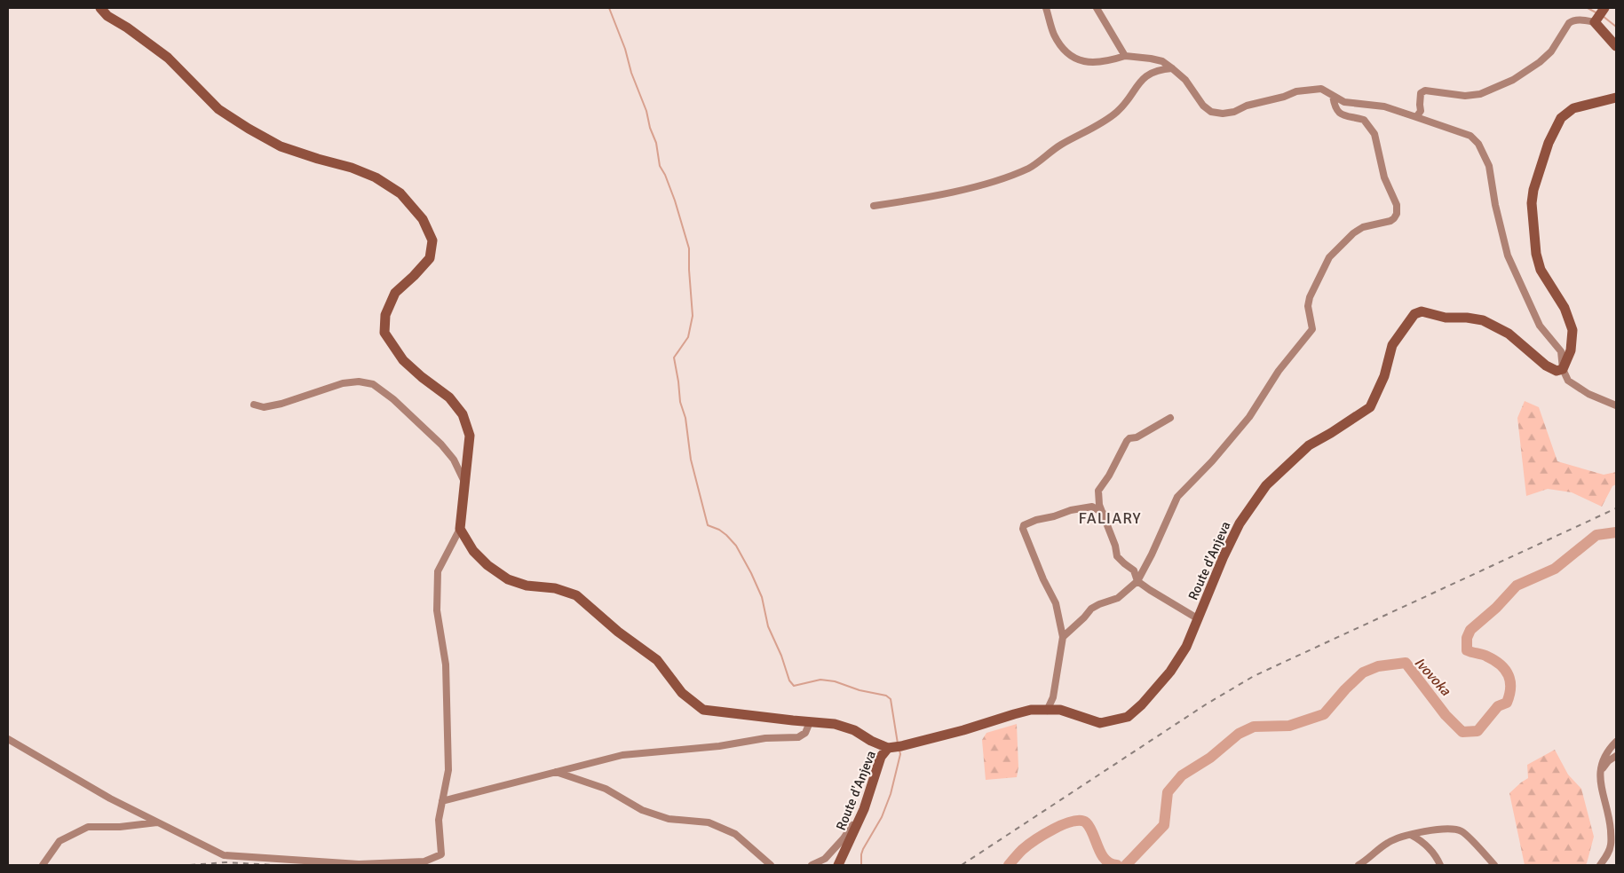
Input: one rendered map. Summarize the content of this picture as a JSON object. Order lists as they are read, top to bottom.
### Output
{
  "streets": {
    "street": ["Route d'Anjeva"]
  },
  "districts": ["FALIARY"],
  "water": ["Ivovoka"]
}
